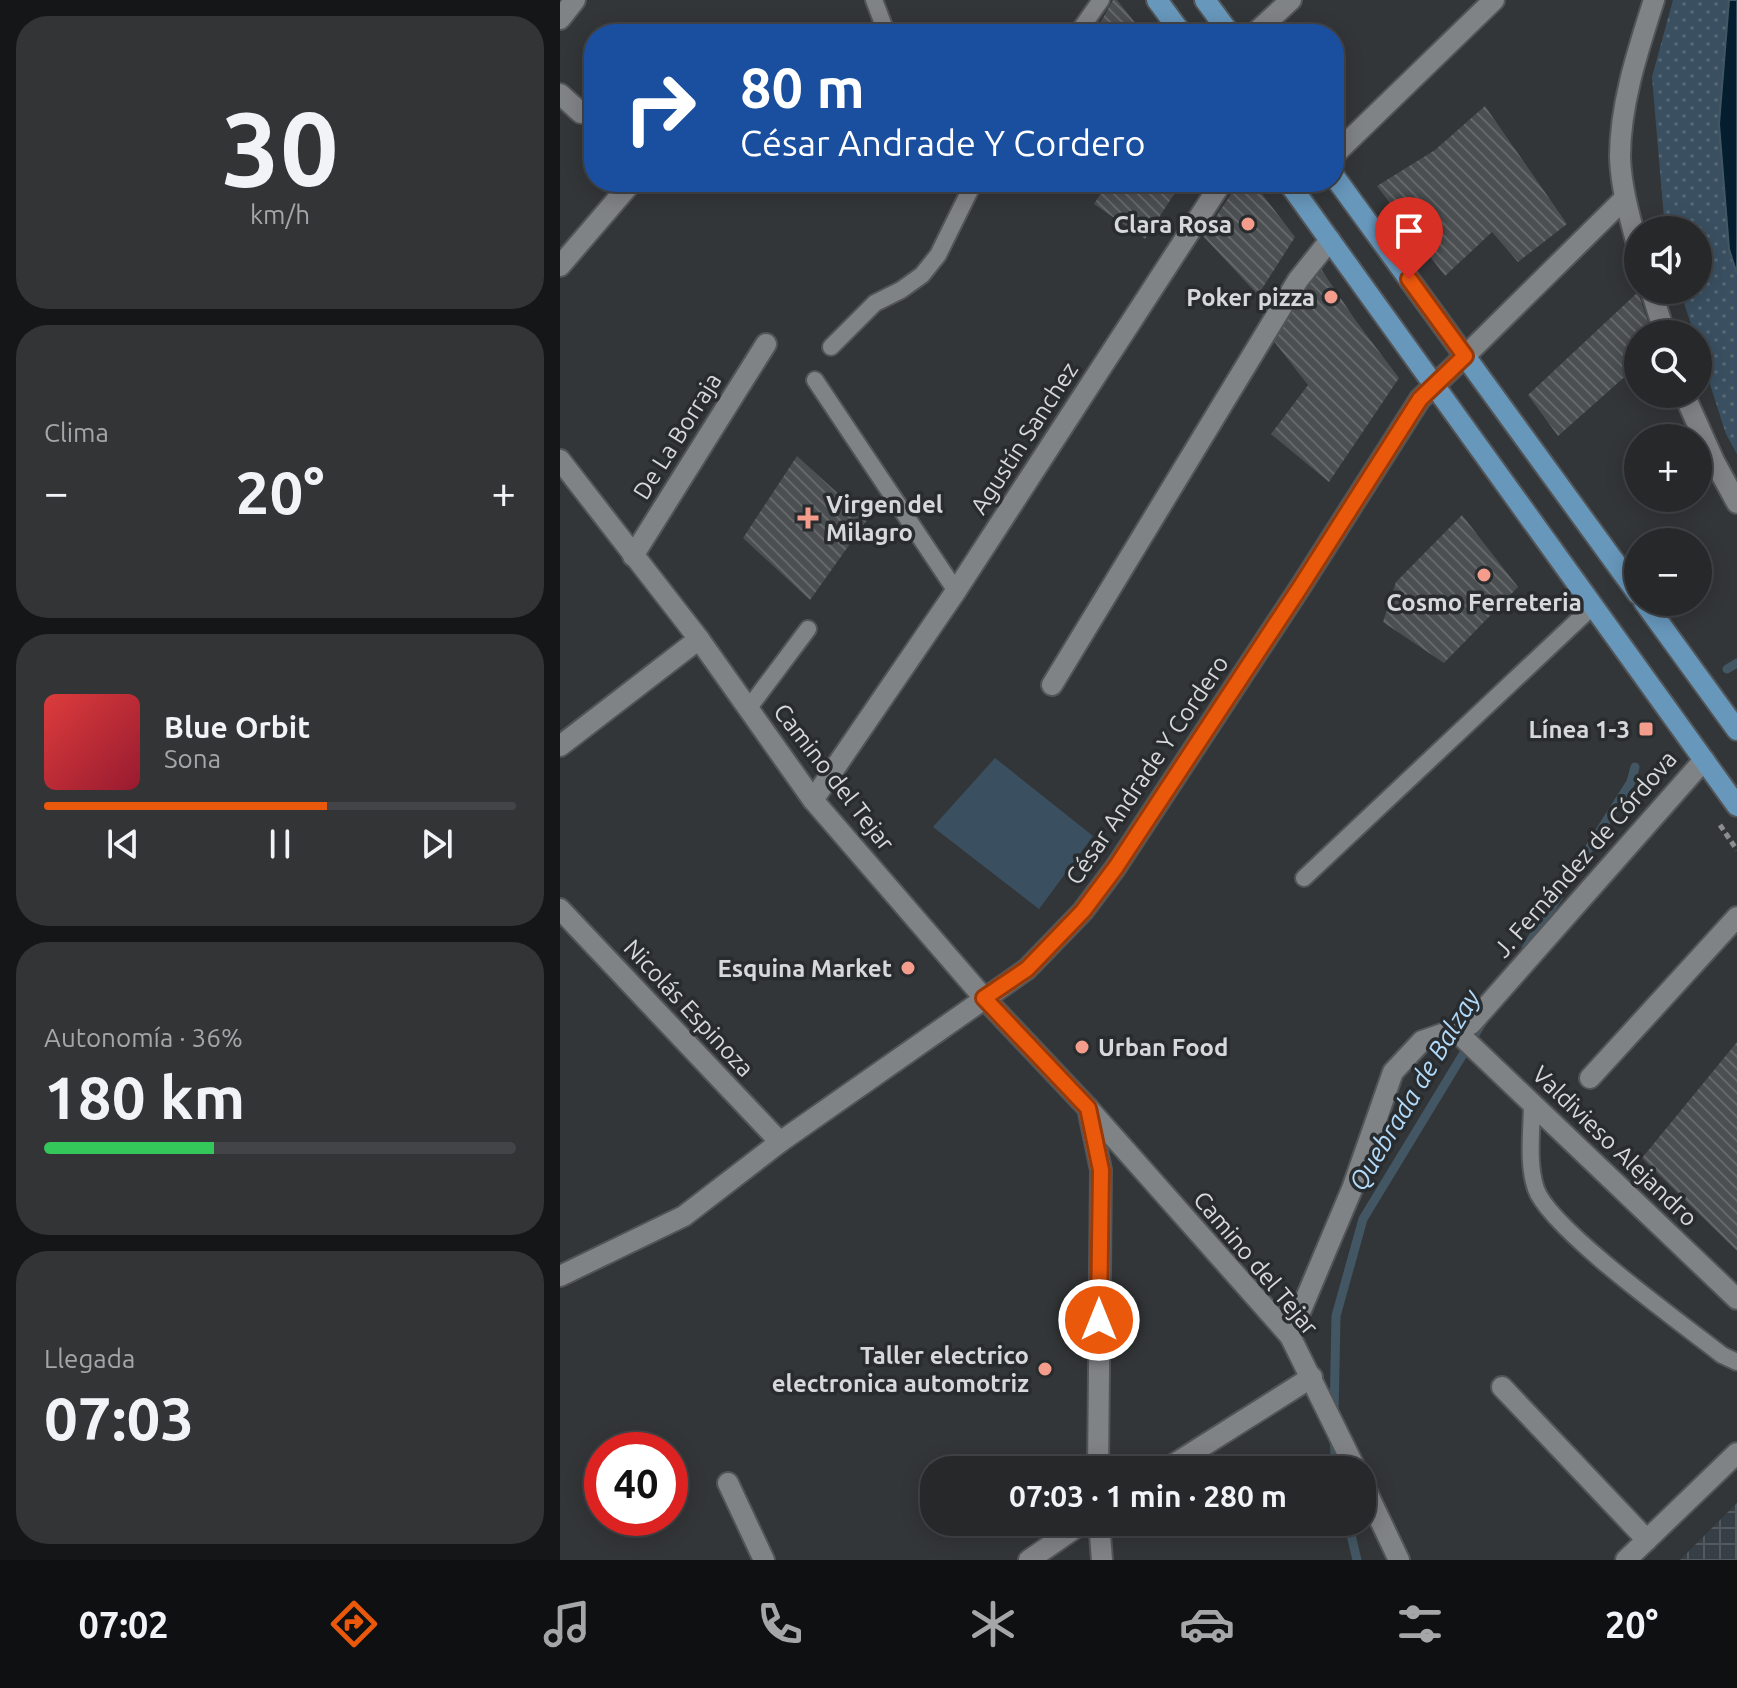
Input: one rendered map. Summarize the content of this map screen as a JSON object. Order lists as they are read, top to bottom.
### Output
{
  "streets": {
    "street": [
      "De La Borraja",
      "Agustín Sanchez",
      "César Andrade Y Cordero",
      "Camino del Tejar",
      "J. Fernández de Córdova",
      "Nicolás Espinoza",
      "Valdivieso Alejandro"
    ]
  },
  "crossings": [
    ["De La Borraja", "Camino del Tejar"],
    ["Agustín Sanchez", "Camino del Tejar"],
    ["César Andrade Y Cordero", "Camino del Tejar"],
    ["César Andrade Y Cordero", "Nicolás Espinoza"],
    ["Camino del Tejar", "J. Fernández de Córdova"],
    ["J. Fernández de Córdova", "Valdivieso Alejandro"]
  ],
  "water": ["Quebrada de Balzay"],
  "places": {
    "other": [
      "Clara Rosa",
      "Poker pizza",
      "Cosmo Ferreteria",
      "Esquina Market",
      "Urban Food",
      "Taller electrico electronica automotriz"
    ],
    "health": ["Virgen del Milagro"],
    "transit": ["Línea 1-3"]
  },
  "page": {
    "tile": [
      ["30", "km/h"],
      "Clima",
      ["Autonomía · 36%", "180 km"],
      ["Llegada", "07:03"]
    ],
    "turn": ["80 m", "César Andrade Y Cordero"],
    "map_buttons": ["+", "−"],
    "heat": ["−", "20°", "+"],
    "song": ["Blue Orbit", "Sona"],
    "limit": "40",
    "trip": "07:03 · 1 min · 280 m",
    "tabs": ["07:02", "20°"]
  }
}
